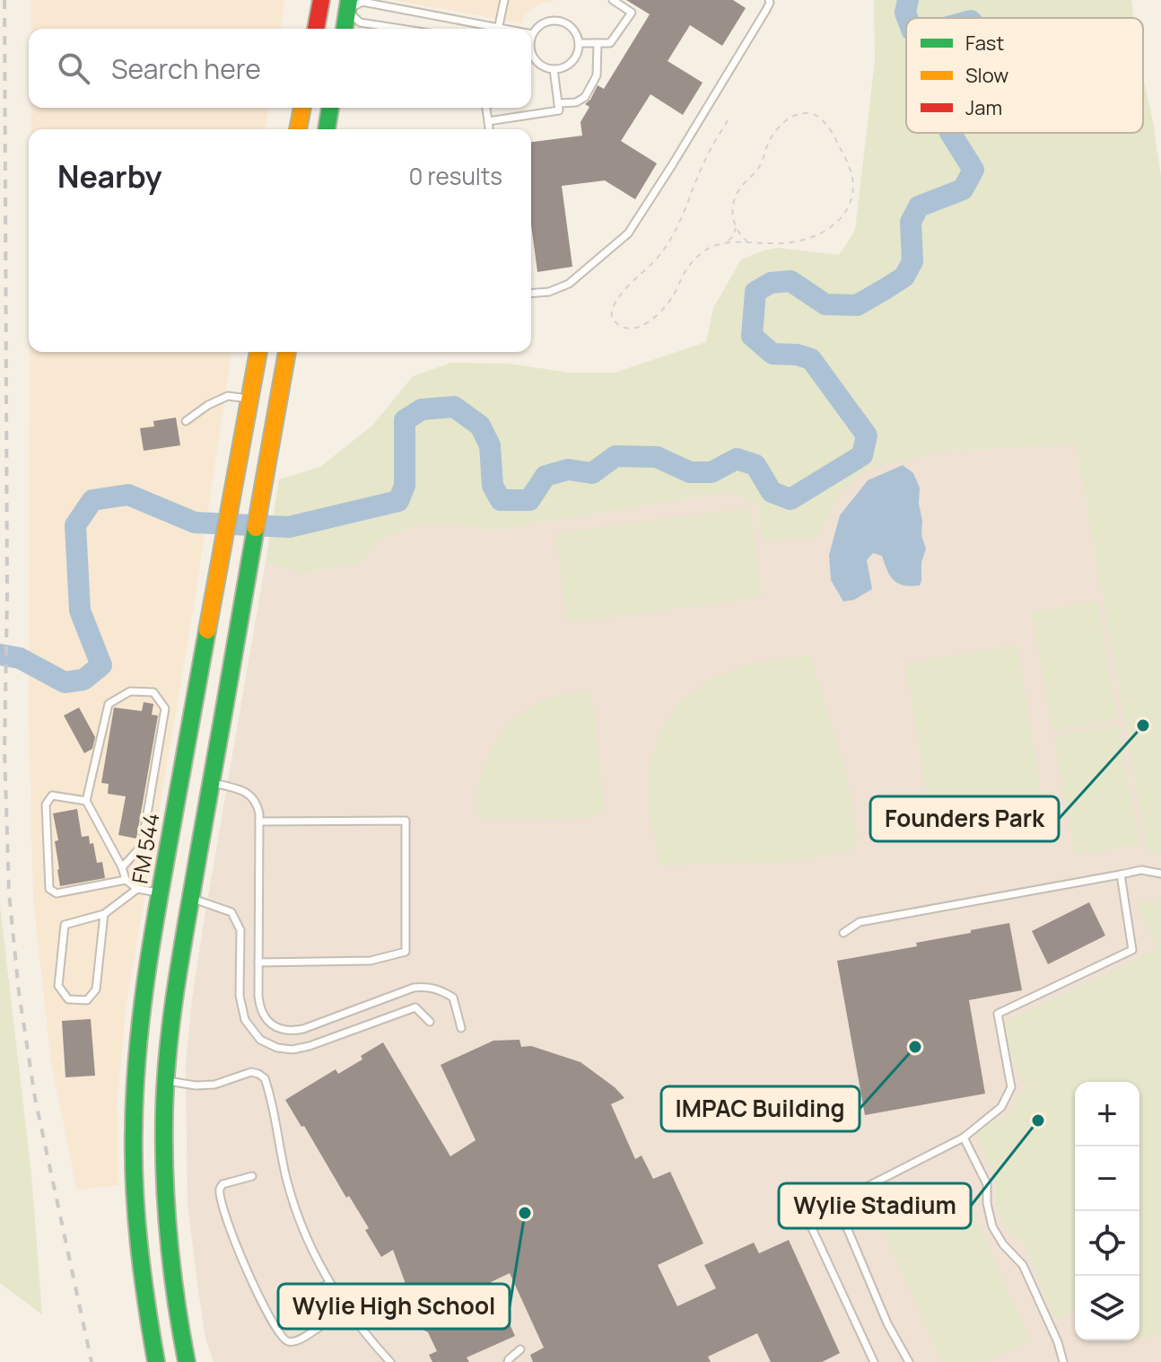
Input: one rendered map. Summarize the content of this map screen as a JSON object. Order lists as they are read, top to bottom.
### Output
{
  "streets": {
    "main road": ["FM 544"]
  },
  "places": [
    "Founders Park",
    "IMPAC Building",
    "Wylie Stadium",
    "Wylie High School"
  ],
  "legend": ["Fast", "Slow", "Jam"],
  "page": {
    "search": "Search here",
    "heading": ["Nearby", "0 results"],
    "map_buttons": ["+", "−"]
  }
}
